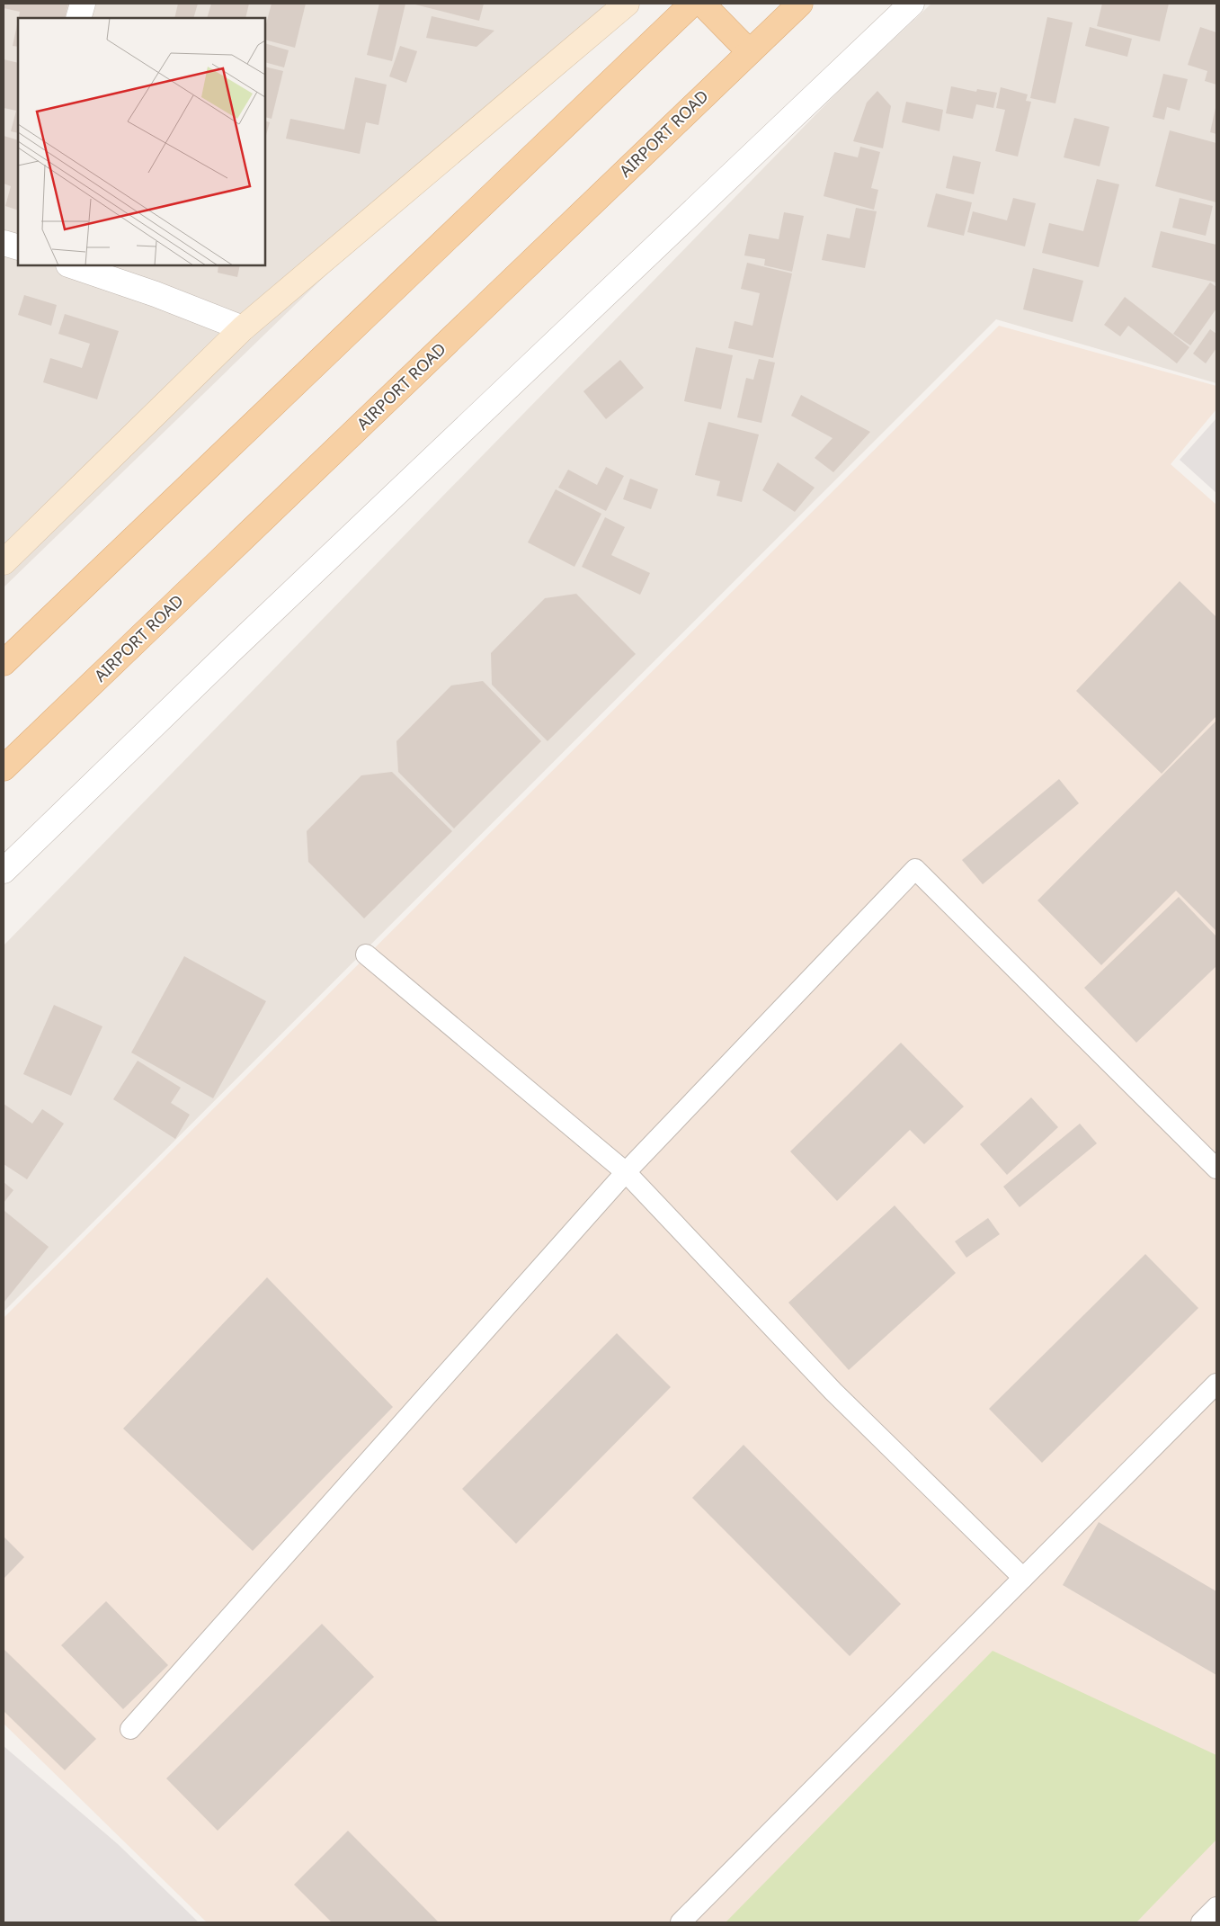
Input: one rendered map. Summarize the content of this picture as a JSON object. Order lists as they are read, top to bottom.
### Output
{
  "streets": {
    "main road": ["AIRPORT ROAD"]
  }
}
